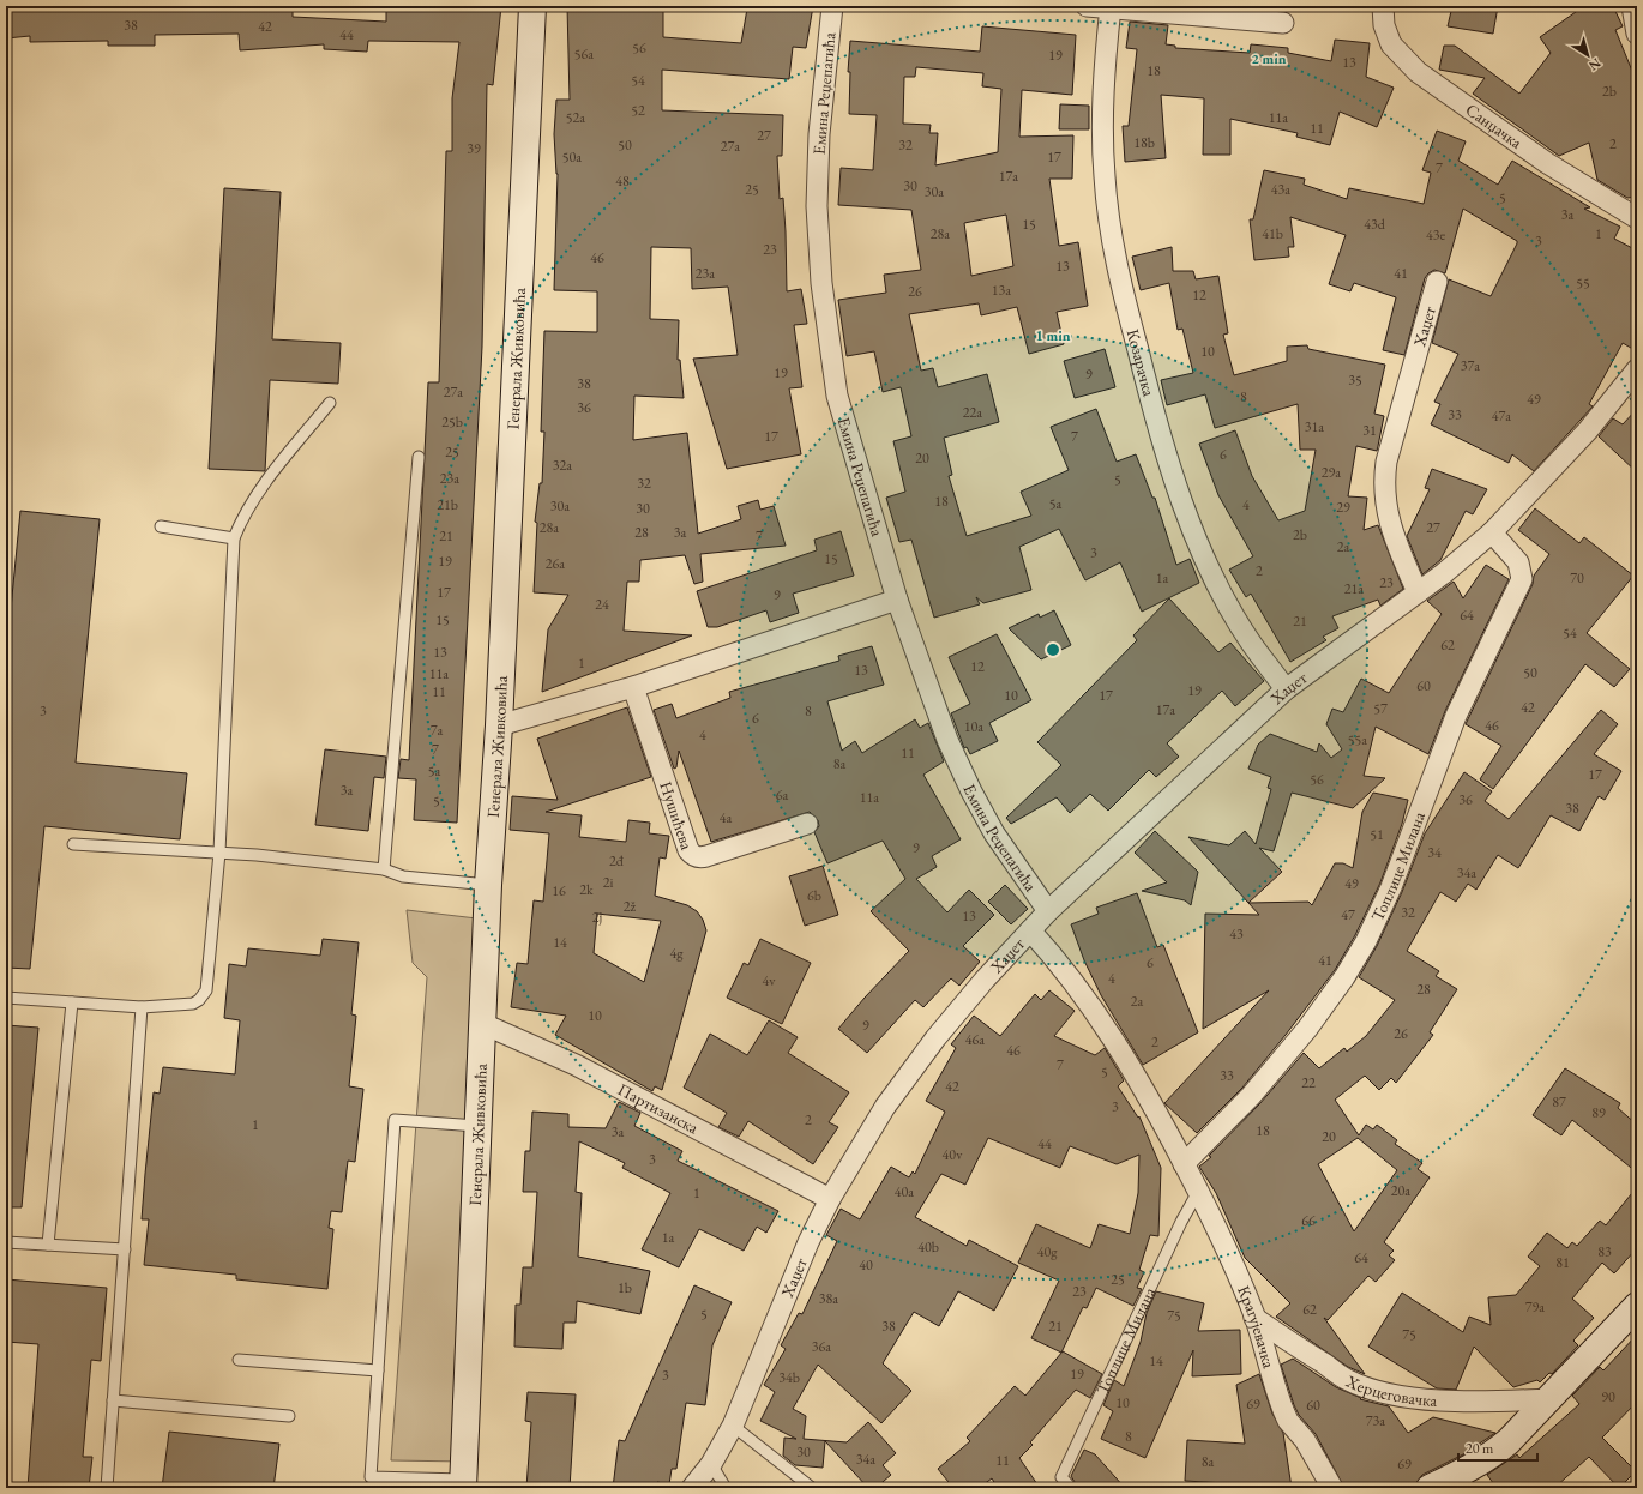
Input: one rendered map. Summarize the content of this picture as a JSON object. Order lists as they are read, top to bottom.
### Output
{
  "streets": {
    "street": [
      "Емина Реџепагића",
      "Санџачка",
      "Хаџет",
      "Генерала Живковића",
      "Козарачка",
      "Нушићева",
      "Топлице Милана",
      "Партизанска",
      "Крагујевачка",
      "Херцеговачка"
    ]
  },
  "crossings": [
    ["Емина Реџепагића", "Хаџет"],
    ["Хаџет", "Козарачка"],
    ["Хаџет", "Топлице Милана"],
    ["Хаџет", "Партизанска"],
    ["Генерала Живковића", "Партизанска"],
    ["Топлице Милана", "Крагујевачка"],
    ["Крагујевачка", "Херцеговачка"]
  ],
  "house_numbers": [
    "38",
    "42",
    "44",
    "56",
    "56a",
    "19",
    "13",
    "18",
    "54",
    "2b",
    "52",
    "52a",
    "11a",
    "11",
    "27",
    "18b",
    "2",
    "50",
    "32",
    "27a",
    "39",
    "50a",
    "17",
    "7",
    "17a",
    "48",
    "30",
    "25",
    "43a",
    "30a",
    "5",
    "3a",
    "15",
    "43d",
    "28a",
    "41b",
    "1",
    "43e",
    "3",
    "23",
    "46",
    "13",
    "23a",
    "41",
    "55",
    "13a",
    "26",
    "12",
    "10",
    "37a",
    "19",
    "9",
    "35",
    "38",
    "27a",
    "8",
    "49",
    "36",
    "22a",
    "33",
    "47a",
    "25b",
    "31a",
    "31",
    "17",
    "7",
    "25",
    "6",
    "20",
    "32a",
    "29a",
    "23a",
    "5",
    "32",
    "18",
    "5a",
    "21b",
    "4",
    "30a",
    "29",
    "30",
    "28a",
    "27",
    "28",
    "3a",
    "2b",
    "21",
    "7",
    "2a",
    "3",
    "15",
    "19",
    "26a",
    "2",
    "1a",
    "70",
    "23",
    "21a",
    "17",
    "9",
    "24",
    "64",
    "15",
    "21",
    "54",
    "62",
    "13",
    "1",
    "12",
    "13",
    "50",
    "11a",
    "60",
    "19",
    "11",
    "10",
    "17",
    "42",
    "57",
    "17a",
    "3",
    "8",
    "6",
    "46",
    "10a",
    "7a",
    "4",
    "55a",
    "7",
    "11",
    "8a",
    "5a",
    "17",
    "56",
    "3a",
    "6a",
    "11a",
    "36",
    "5",
    "38",
    "4a",
    "51",
    "9",
    "34",
    "2đ",
    "34a",
    "2i",
    "49",
    "2k",
    "16",
    "6b",
    "2ž",
    "32",
    "47",
    "13",
    "2j",
    "43",
    "14",
    "4g",
    "41",
    "6",
    "4",
    "4v",
    "28",
    "2a",
    "10",
    "9",
    "26",
    "46a",
    "2",
    "46",
    "7",
    "5",
    "33",
    "22",
    "42",
    "87",
    "3",
    "89",
    "2",
    "1",
    "18",
    "3a",
    "20",
    "44",
    "40v",
    "3",
    "20a",
    "40a",
    "1",
    "66",
    "1a",
    "40b",
    "40g",
    "83",
    "64",
    "81",
    "40",
    "25",
    "1b",
    "23",
    "38a",
    "79a",
    "62",
    "5",
    "75",
    "38",
    "21",
    "75",
    "36a",
    "14",
    "19",
    "3",
    "34b",
    "90",
    "10",
    "69",
    "60",
    "73a",
    "8",
    "30",
    "34a",
    "11",
    "8a",
    "69"
  ],
  "scale_bar": "20 m",
  "north": "bottom right",
  "rings": ["2 min", "1 min"]
}
